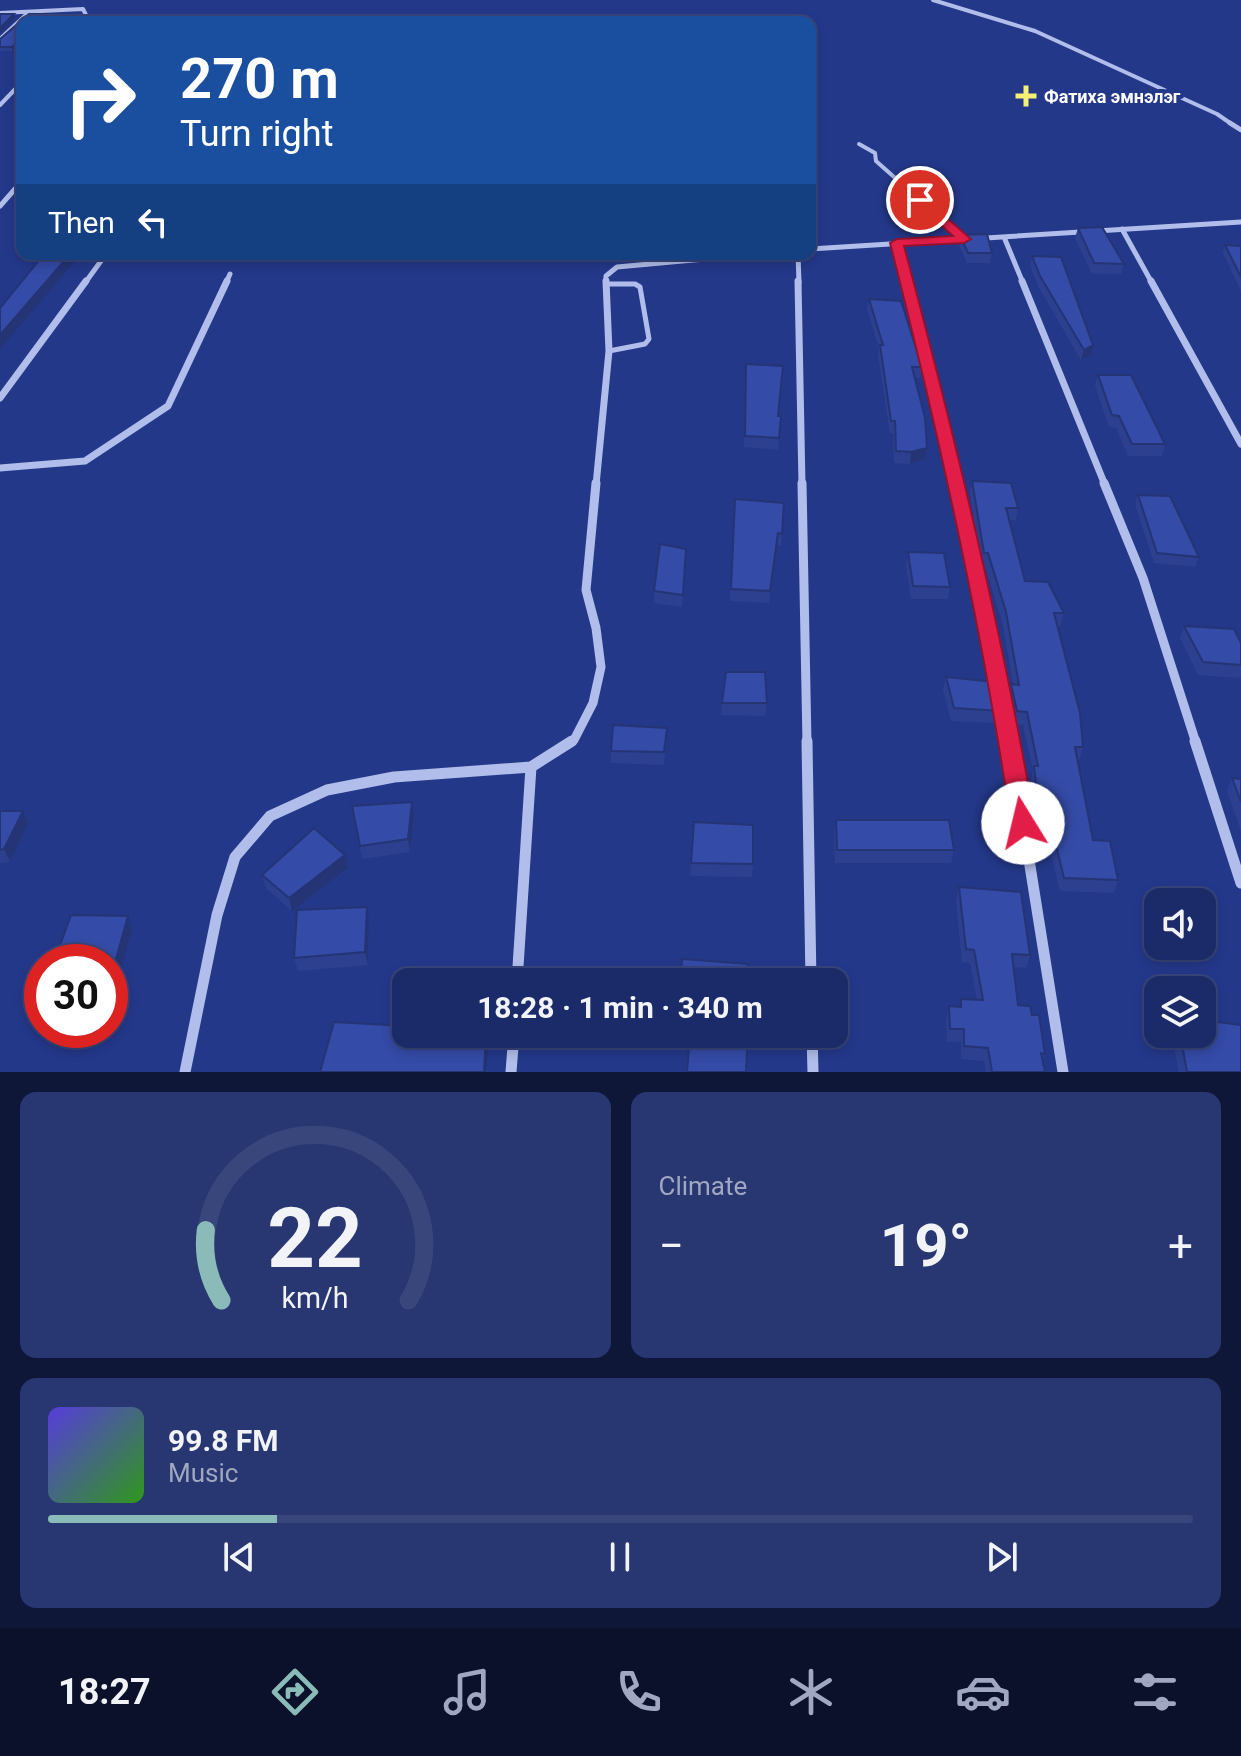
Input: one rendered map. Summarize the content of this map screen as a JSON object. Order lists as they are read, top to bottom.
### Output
{
  "places": {
    "health": ["Фатиха эмнэлэг"]
  },
  "page": {
    "turn": ["270 m", "Turn right"],
    "then": "Then",
    "limit": "30",
    "trip": "18:28 · 1 min · 340 m",
    "tile": "Climate",
    "heat": ["−", "19°", "+"],
    "song": ["99.8 FM", "Music"],
    "tabs": "18:27",
    "gauge": ["22", "km/h"]
  }
}
